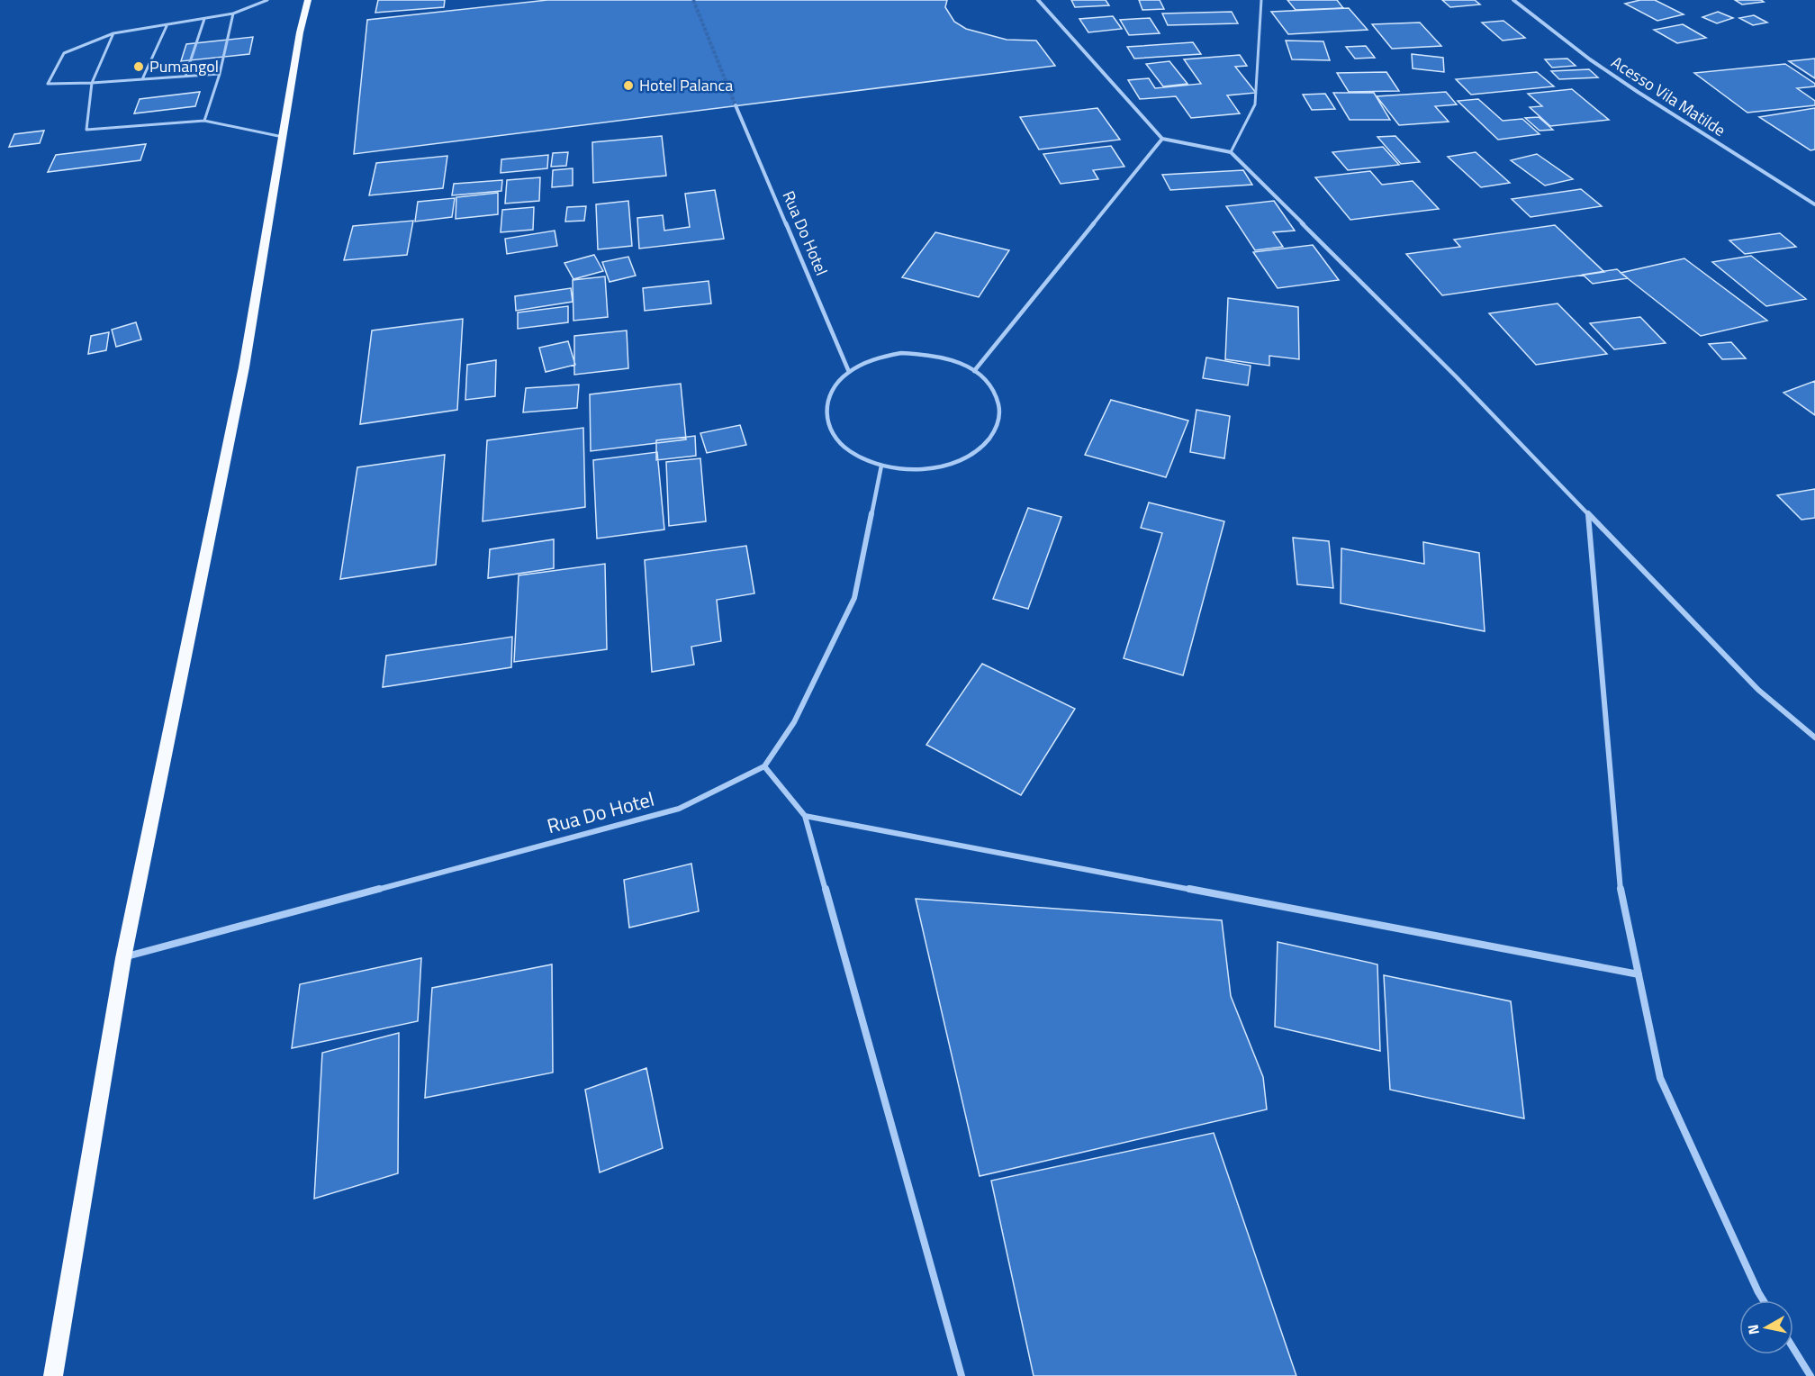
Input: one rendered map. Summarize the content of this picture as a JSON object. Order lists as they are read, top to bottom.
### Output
{
  "streets": {
    "street": ["Acesso Vila Matilde", "Rua Do Hotel"]
  },
  "places": ["Pumangol", "Hotel Palanca"],
  "north": "left"
}
